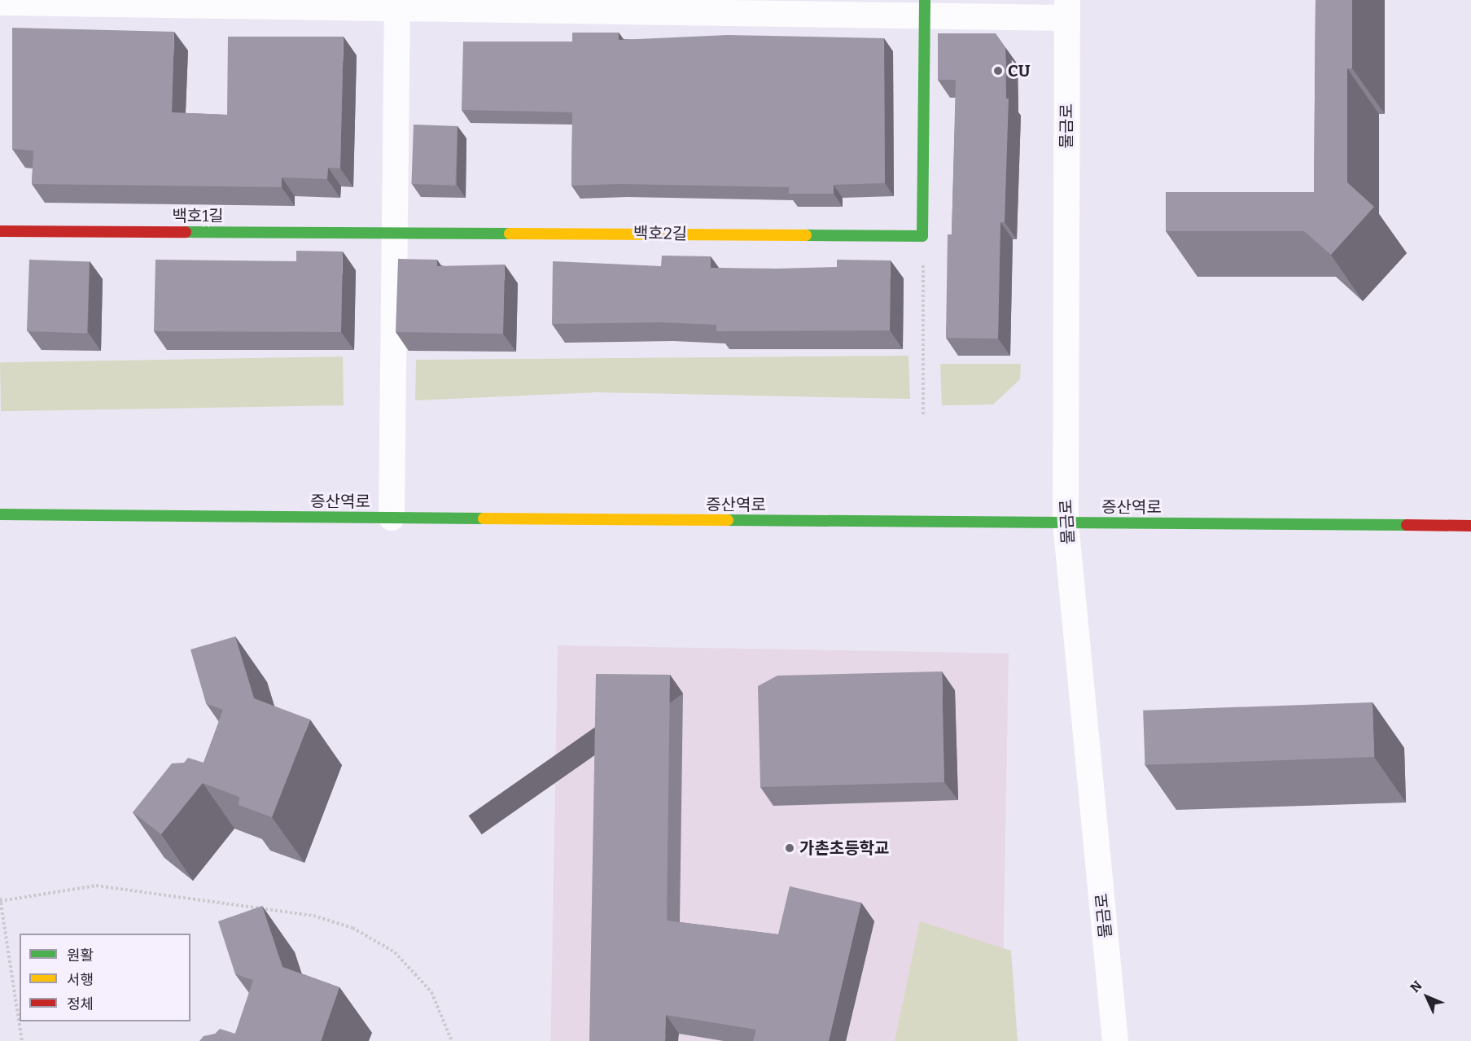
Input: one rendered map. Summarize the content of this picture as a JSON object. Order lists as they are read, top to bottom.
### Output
{
  "streets": {
    "street": [
      "물금로",
      "백호1길",
      "백호2길",
      "증산역로"
    ]
  },
  "crossings": [
    ["물금로", "증산역로"],
    ["백호1길", "백호2길"]
  ],
  "places": ["CU", "가촌초등학교"],
  "legend": ["원활", "서행", "정체"],
  "north": "top left"
}
